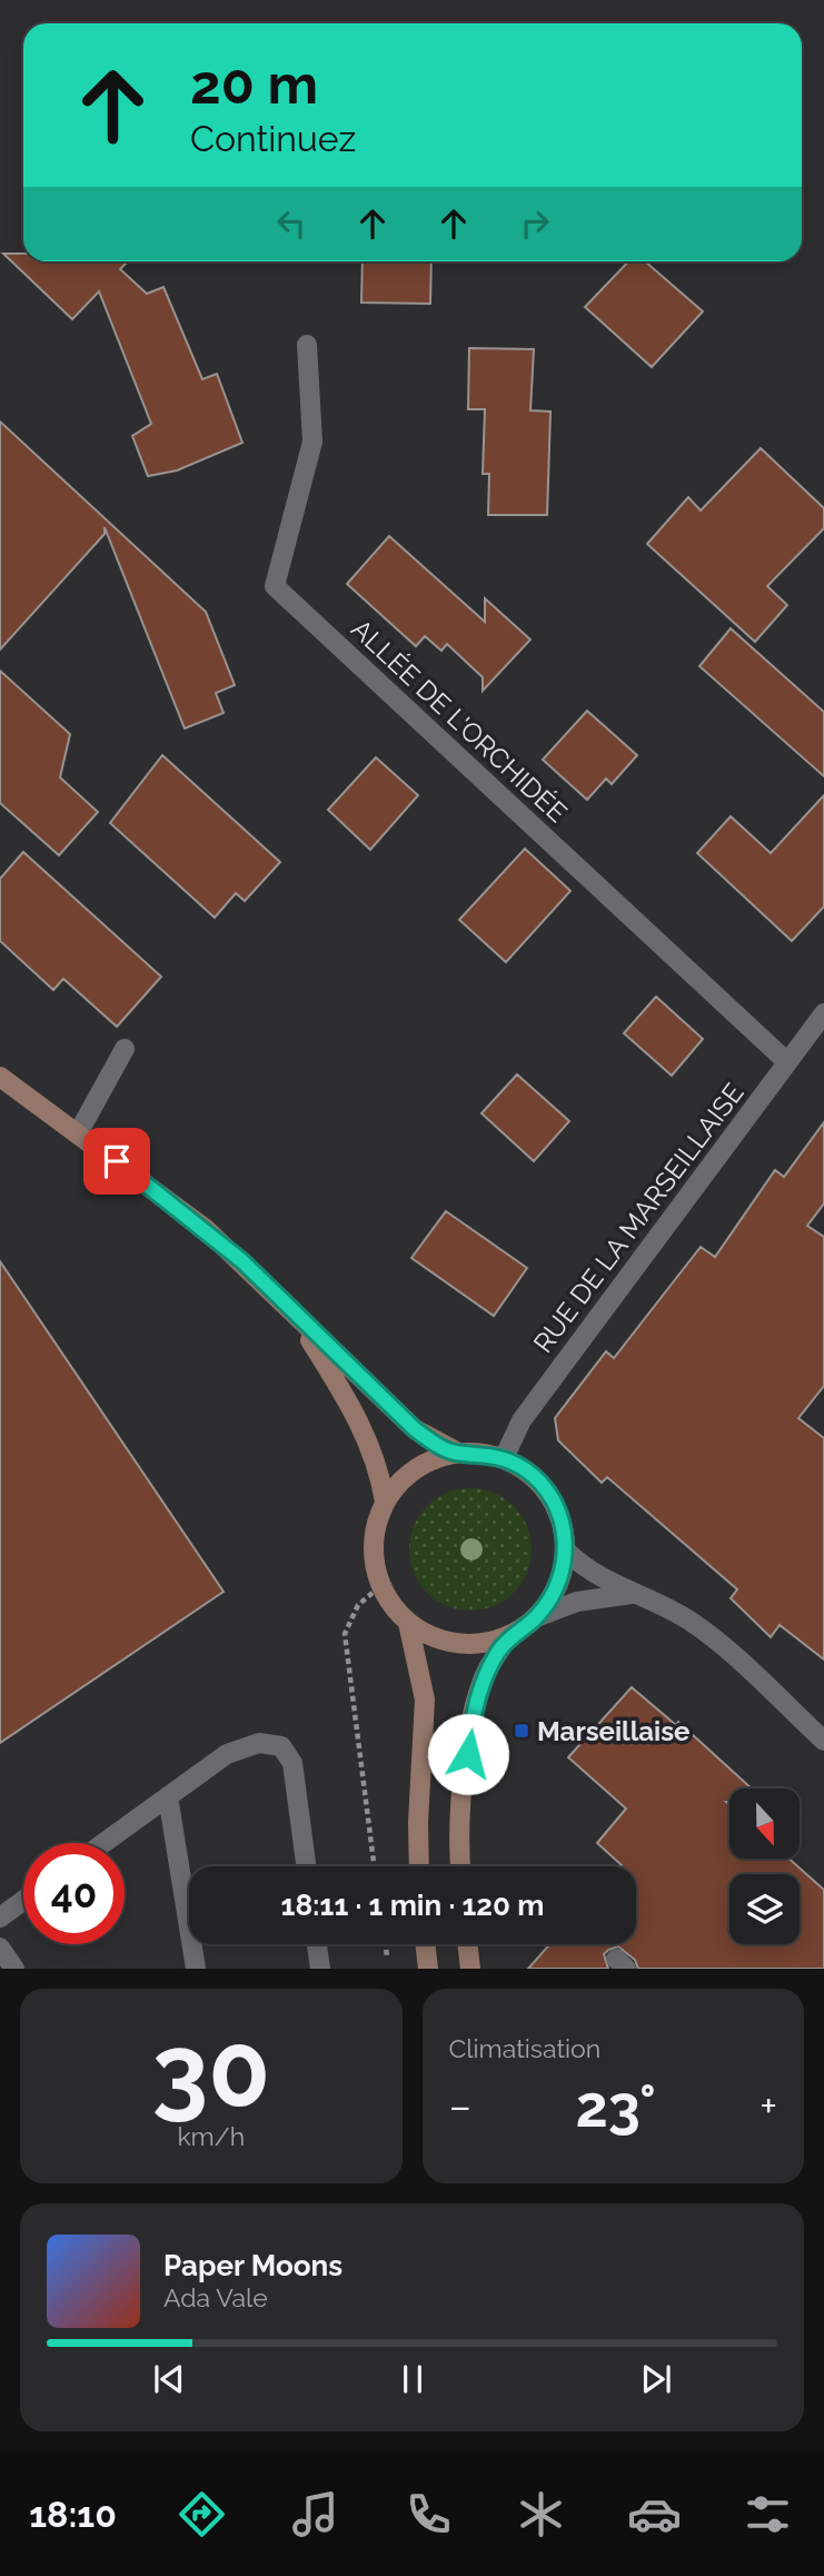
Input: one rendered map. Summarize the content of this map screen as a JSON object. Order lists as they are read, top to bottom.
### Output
{
  "streets": {
    "street": ["ALLÉE DE L'ORCHIDÉE", "RUE DE LA MARSEILLAISE"]
  },
  "crossings": [
    ["ALLÉE DE L'ORCHIDÉE", "RUE DE LA MARSEILLAISE"]
  ],
  "places": {
    "transit": ["Marseillaise"]
  },
  "north": "bottom",
  "page": {
    "turn": ["20 m", "Continuez"],
    "limit": "40",
    "trip": "18:11 · 1 min · 120 m",
    "tile": [
      ["30", "km/h"],
      "Climatisation"
    ],
    "heat": ["−", "23°", "+"],
    "song": ["Paper Moons", "Ada Vale"],
    "tabs": "18:10"
  }
}
